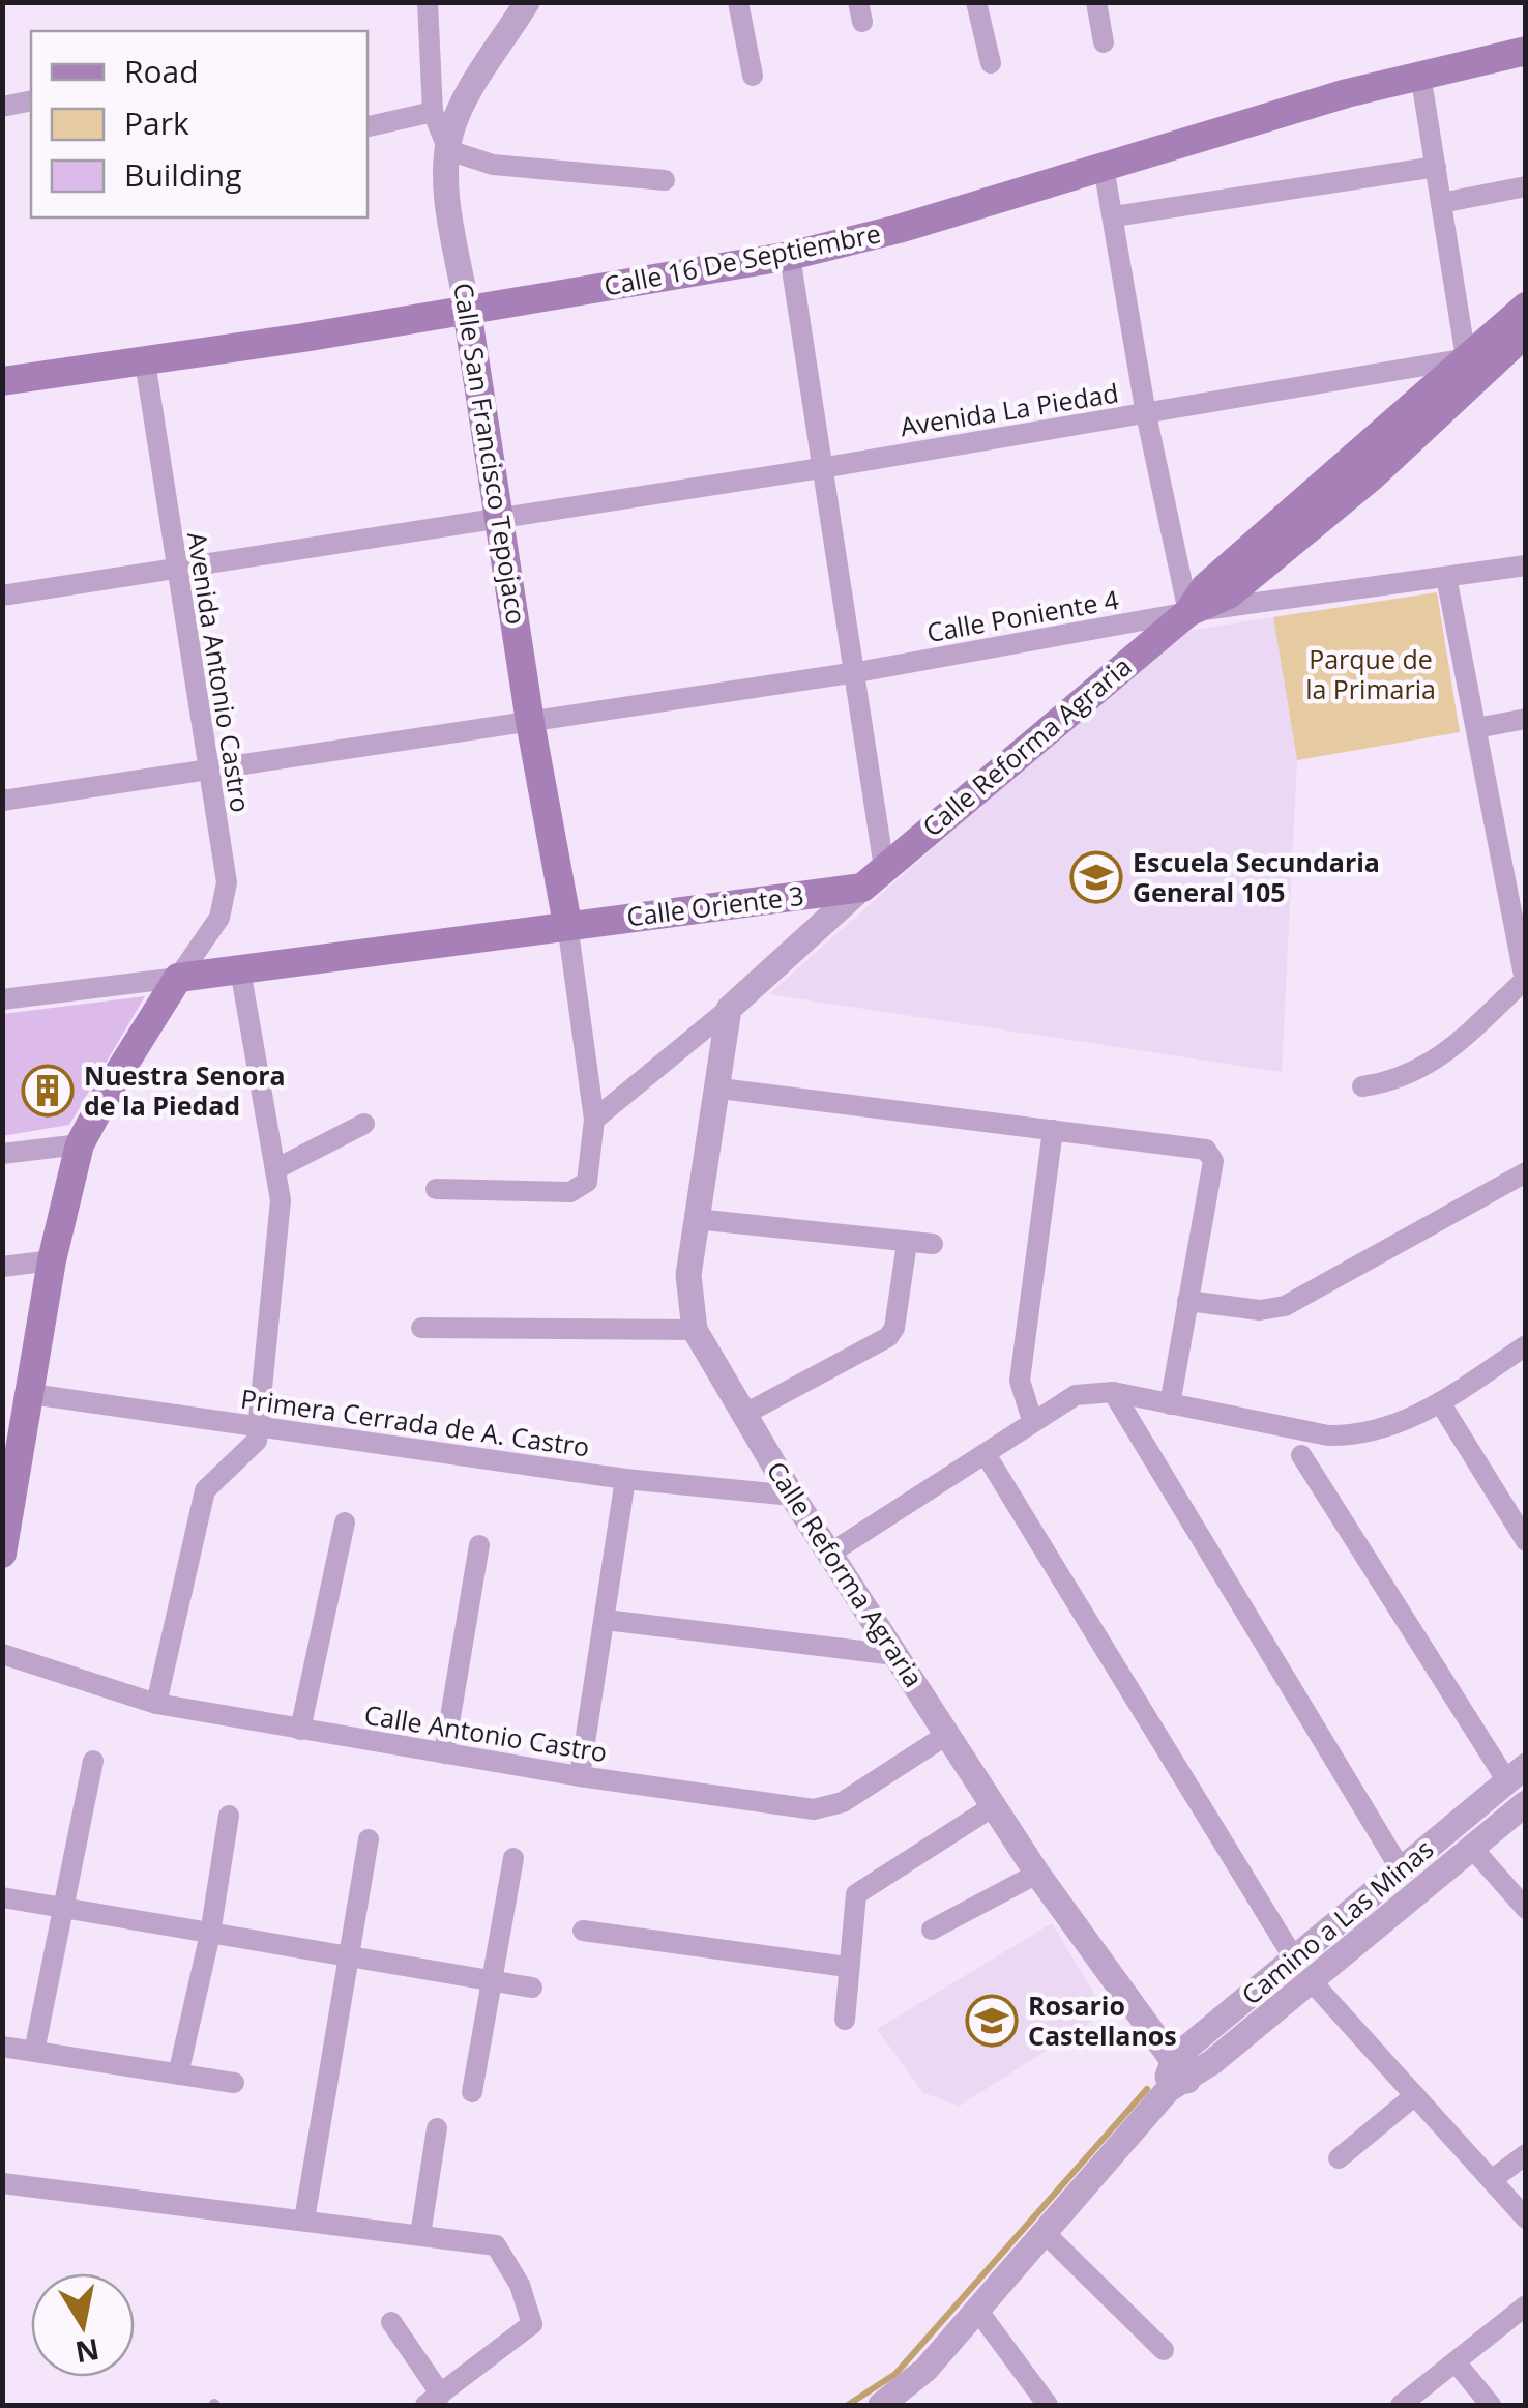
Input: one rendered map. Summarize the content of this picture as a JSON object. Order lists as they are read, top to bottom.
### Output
{
  "streets": {
    "main road": [
      "Calle 16 De Septiembre",
      "Calle San Francisco Tepojaco",
      "Calle Reforma Agraria",
      "Calle Oriente 3"
    ],
    "street": [
      "Avenida La Piedad",
      "Calle Poniente 4",
      "Avenida Antonio Castro",
      "Primera Cerrada de A. Castro",
      "Calle Antonio Castro",
      "Camino a Las Minas"
    ]
  },
  "crossings": [
    ["Calle 16 De Septiembre", "Calle San Francisco Tepojaco"],
    ["Calle 16 De Septiembre", "Avenida Antonio Castro"],
    ["Avenida La Piedad", "Calle San Francisco Tepojaco"],
    ["Avenida La Piedad", "Avenida Antonio Castro"],
    ["Avenida La Piedad", "Calle Reforma Agraria"],
    ["Calle San Francisco Tepojaco", "Calle Poniente 4"],
    ["Calle San Francisco Tepojaco", "Calle Oriente 3"],
    ["Calle Poniente 4", "Avenida Antonio Castro"],
    ["Calle Poniente 4", "Calle Reforma Agraria"],
    ["Avenida Antonio Castro", "Calle Oriente 3"],
    ["Calle Reforma Agraria", "Calle Oriente 3"],
    ["Calle Reforma Agraria", "Primera Cerrada de A. Castro"],
    ["Calle Reforma Agraria", "Calle Antonio Castro"],
    ["Calle Reforma Agraria", "Camino a Las Minas"]
  ],
  "parks": ["Parque de la Primaria"],
  "places": {
    "school or university": ["Escuela Secundaria General 105", "Rosario Castellanos"],
    "building": ["Nuestra Senora de la Piedad"]
  },
  "legend": ["Road", "Park", "Building"],
  "north": "bottom"
}
